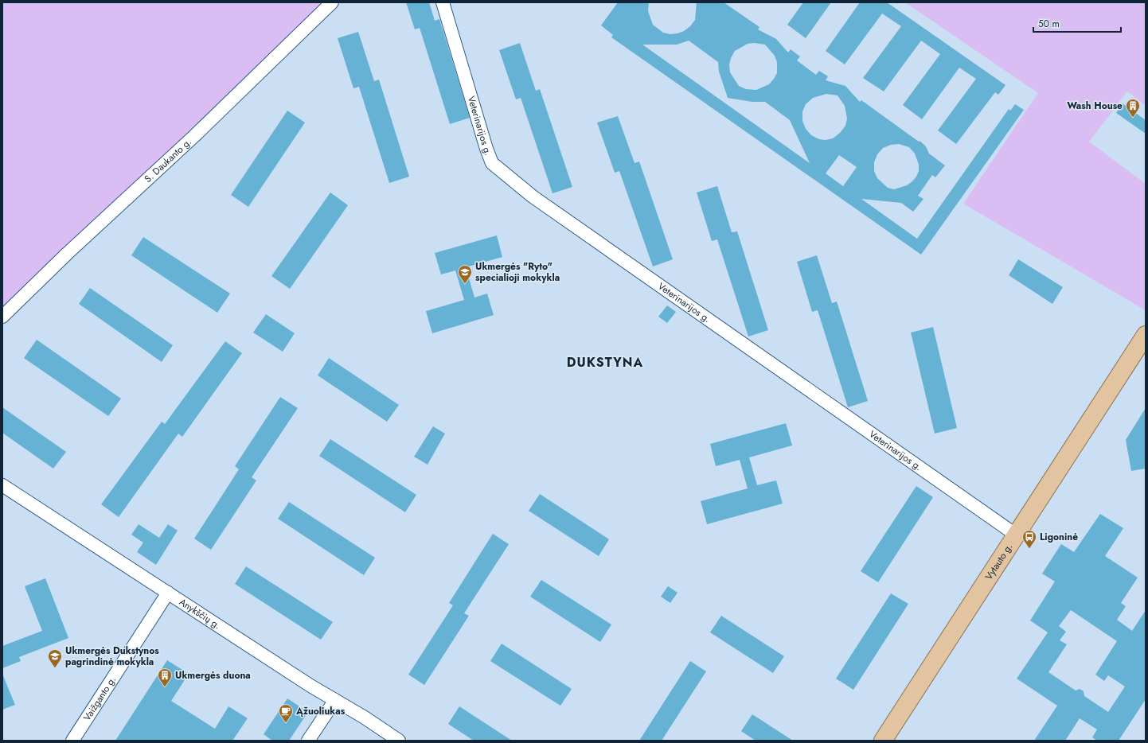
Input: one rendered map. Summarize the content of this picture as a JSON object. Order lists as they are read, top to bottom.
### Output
{
  "streets": {
    "main road": ["Vytauto g."],
    "street": [
      "Veterinarijos g.",
      "S. Daukanto g.",
      "Anykščių g.",
      "Vaižganto g."
    ]
  },
  "crossings": [
    ["Veterinarijos g.", "Vytauto g."],
    ["Anykščių g.", "Vaižganto g."]
  ],
  "districts": ["DUKSTYNA"],
  "places": {
    "building": ["Wash House", "Ukmergės duona"],
    "school or university": ["Ukmergės \"Ryto\" specialioji mokykla", "Ukmergės Dukstynos pagrindinė mokykla"],
    "bus stop": ["Ligoninė"],
    "cafe": ["Ąžuoliukas"]
  },
  "scale_bar": "50 m"
}
